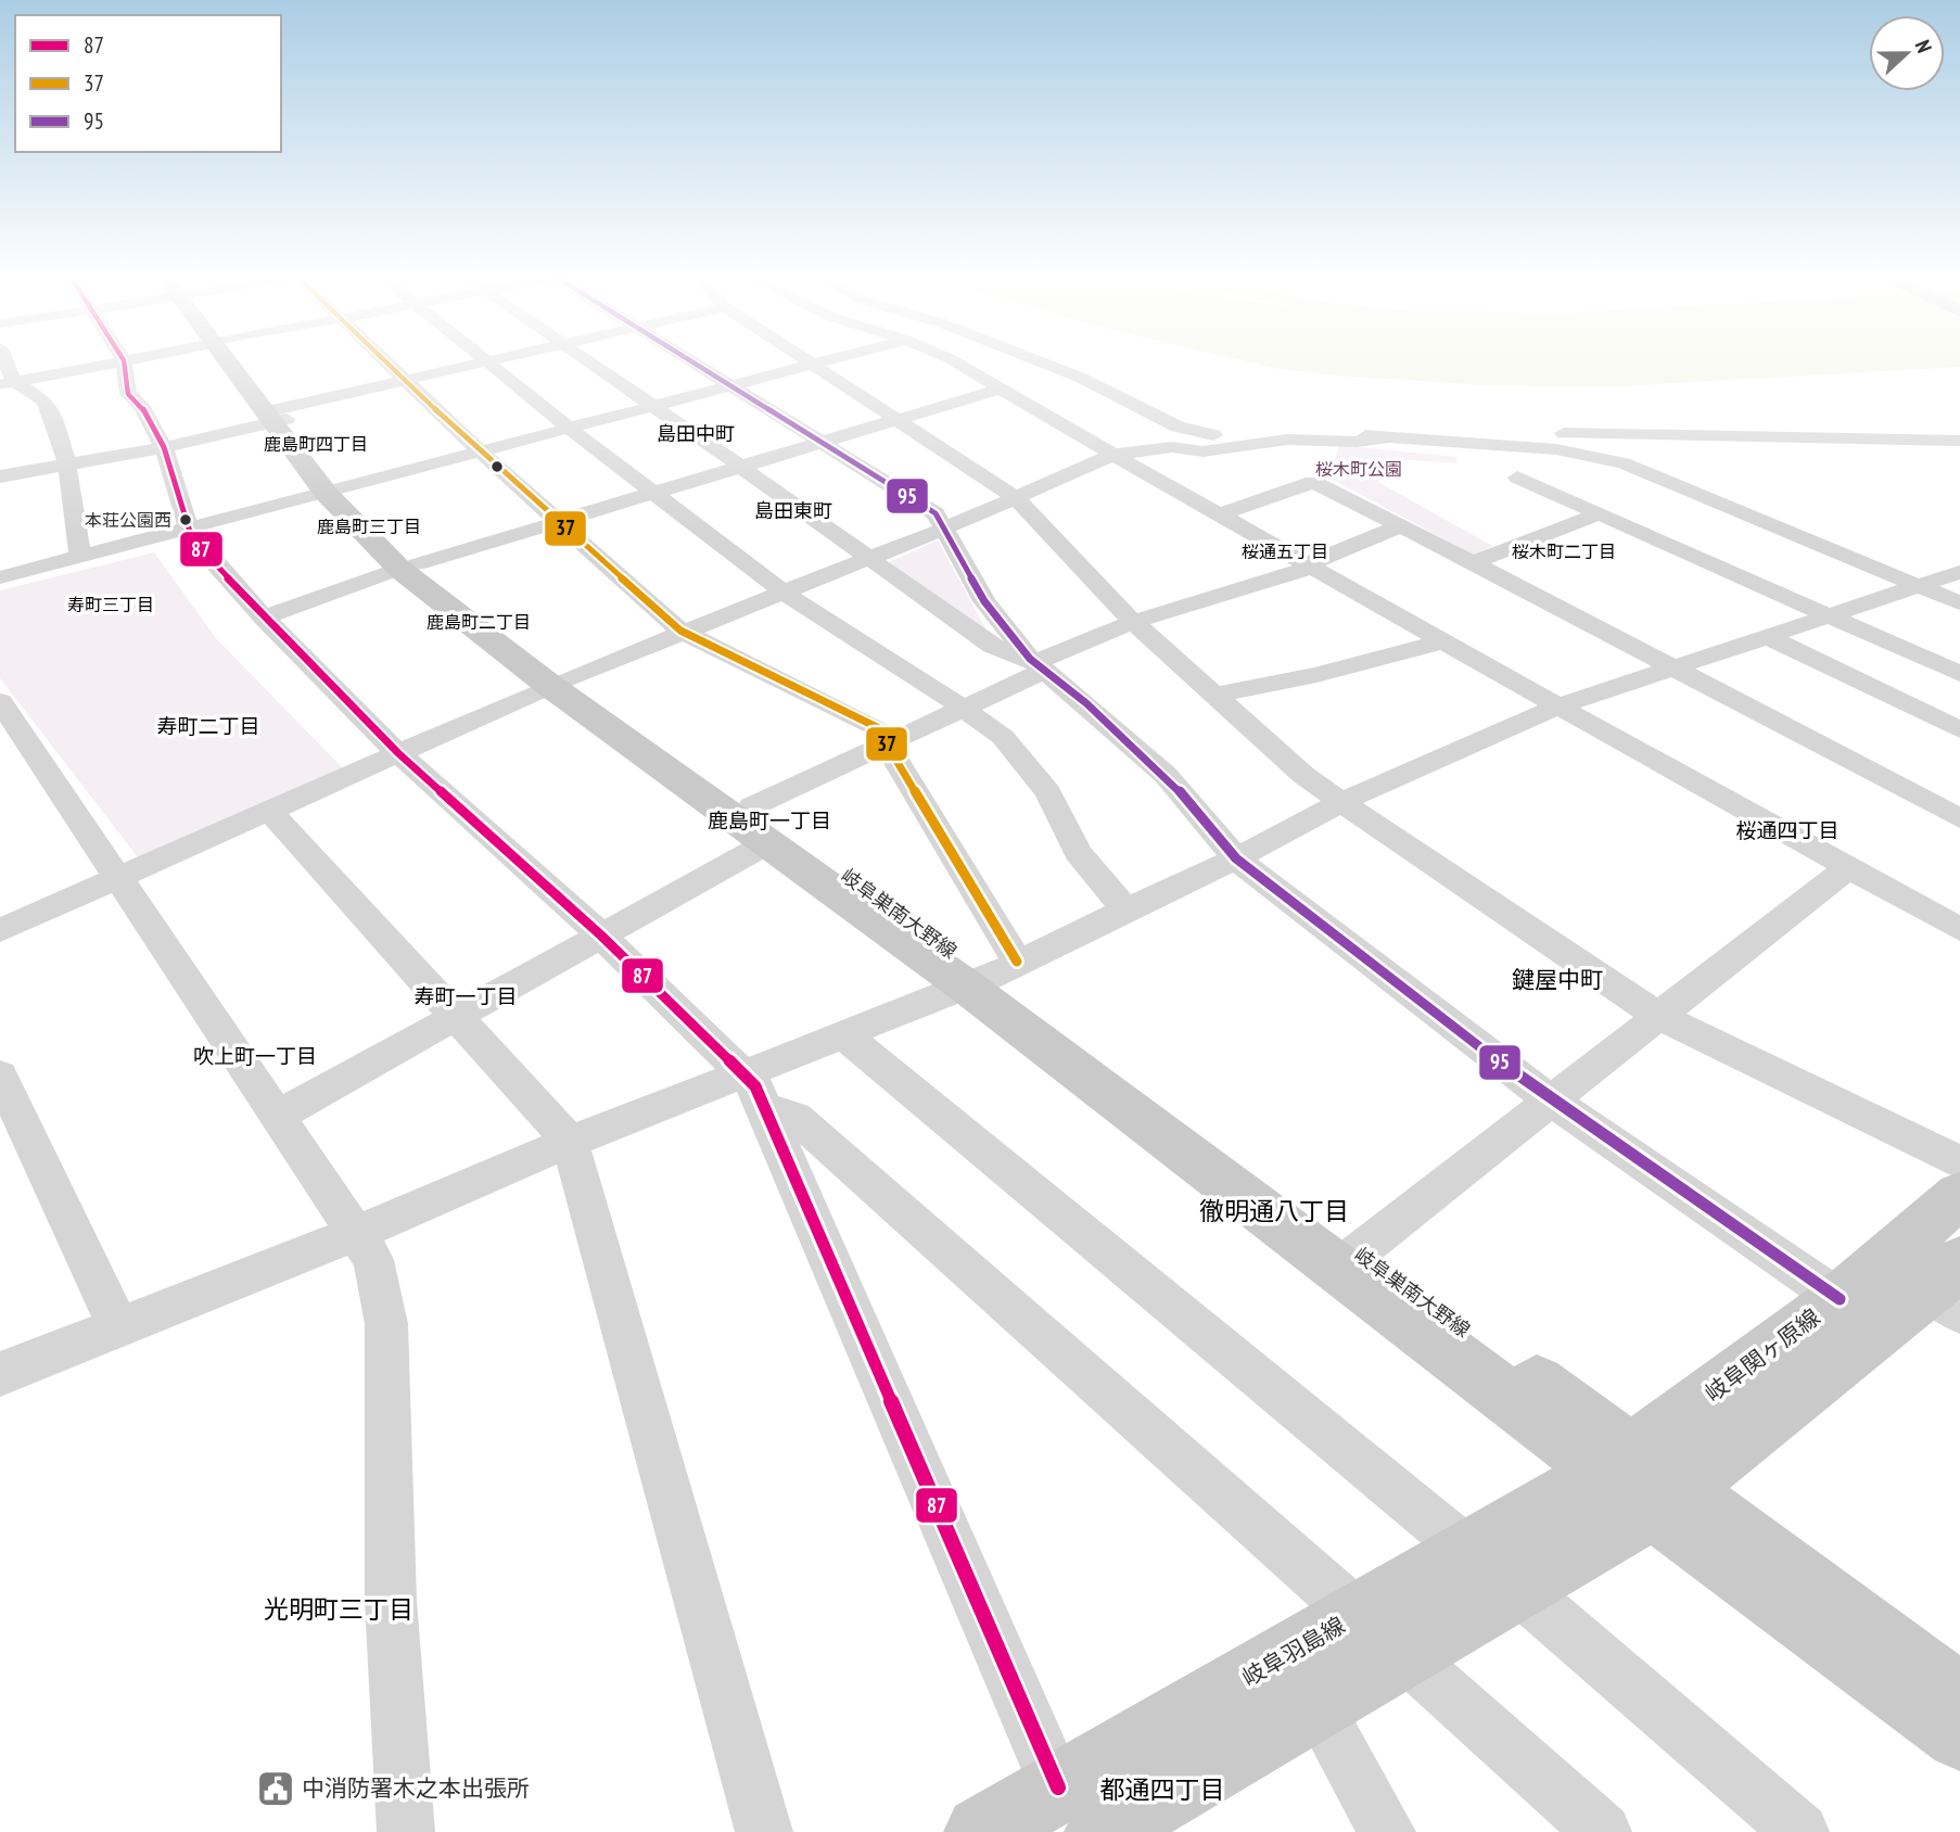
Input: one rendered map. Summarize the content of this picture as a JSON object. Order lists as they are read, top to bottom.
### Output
{
  "streets": {
    "main road": ["岐阜巣南大野線", "岐阜関ヶ原線", "岐阜羽島線"]
  },
  "crossings": [
    ["岐阜巣南大野線", "岐阜関ヶ原線"],
    ["岐阜巣南大野線", "岐阜羽島線"],
    ["岐阜関ヶ原線", "岐阜羽島線"]
  ],
  "districts": [
    "島田中町",
    "鹿島町四丁目",
    "島田東町",
    "鹿島町三丁目",
    "桜通五丁目",
    "桜木町二丁目",
    "寿町三丁目",
    "鹿島町二丁目",
    "寿町二丁目",
    "鹿島町一丁目",
    "桜通四丁目",
    "鍵屋中町",
    "寿町一丁目",
    "吹上町一丁目",
    "徹明通八丁目",
    "光明町三丁目",
    "都通四丁目"
  ],
  "parks": ["桜木町公園"],
  "places": {
    "other": ["本荘公園西"],
    "public building": ["中消防署木之本出張所"]
  },
  "lines": ["transit line 87", "transit line 37", "transit line 95"],
  "legend": ["87", "37", "95"],
  "north": "right"
}
